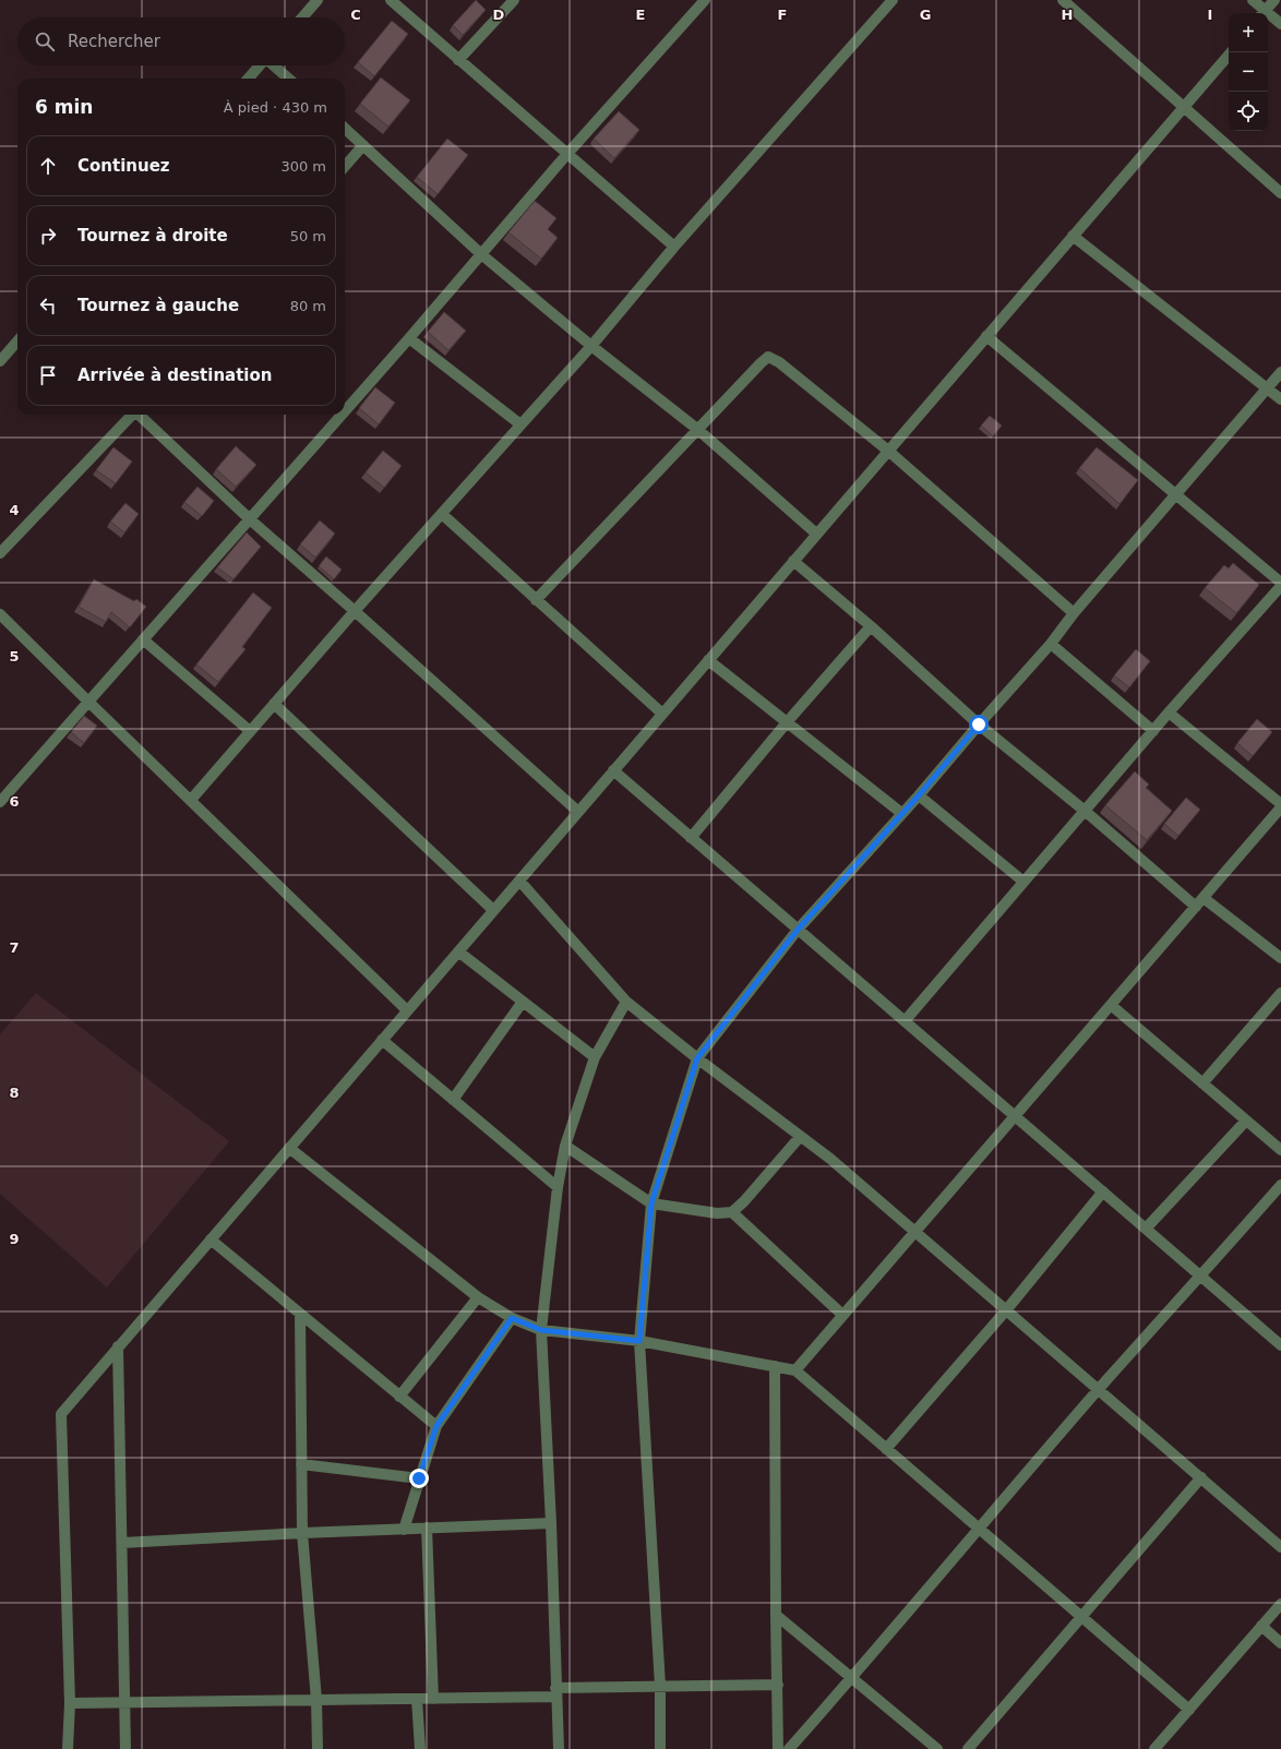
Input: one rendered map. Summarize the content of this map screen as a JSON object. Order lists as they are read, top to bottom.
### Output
{
  "page": {
    "map_buttons": ["+", "−"],
    "search": "Rechercher",
    "heading": ["6 min", "À pied · 430 m"],
    "list": [
      ["Continuez", "300 m"],
      ["Tournez à droite", "50 m"],
      ["Tournez à gauche", "80 m"],
      "Arrivée à destination"
    ]
  },
  "grid": {
    "columns": [
      "C",
      "D",
      "E",
      "F",
      "G",
      "H",
      "I"
    ],
    "rows": [
      "4",
      "5",
      "6",
      "7",
      "8",
      "9"
    ]
  }
}
